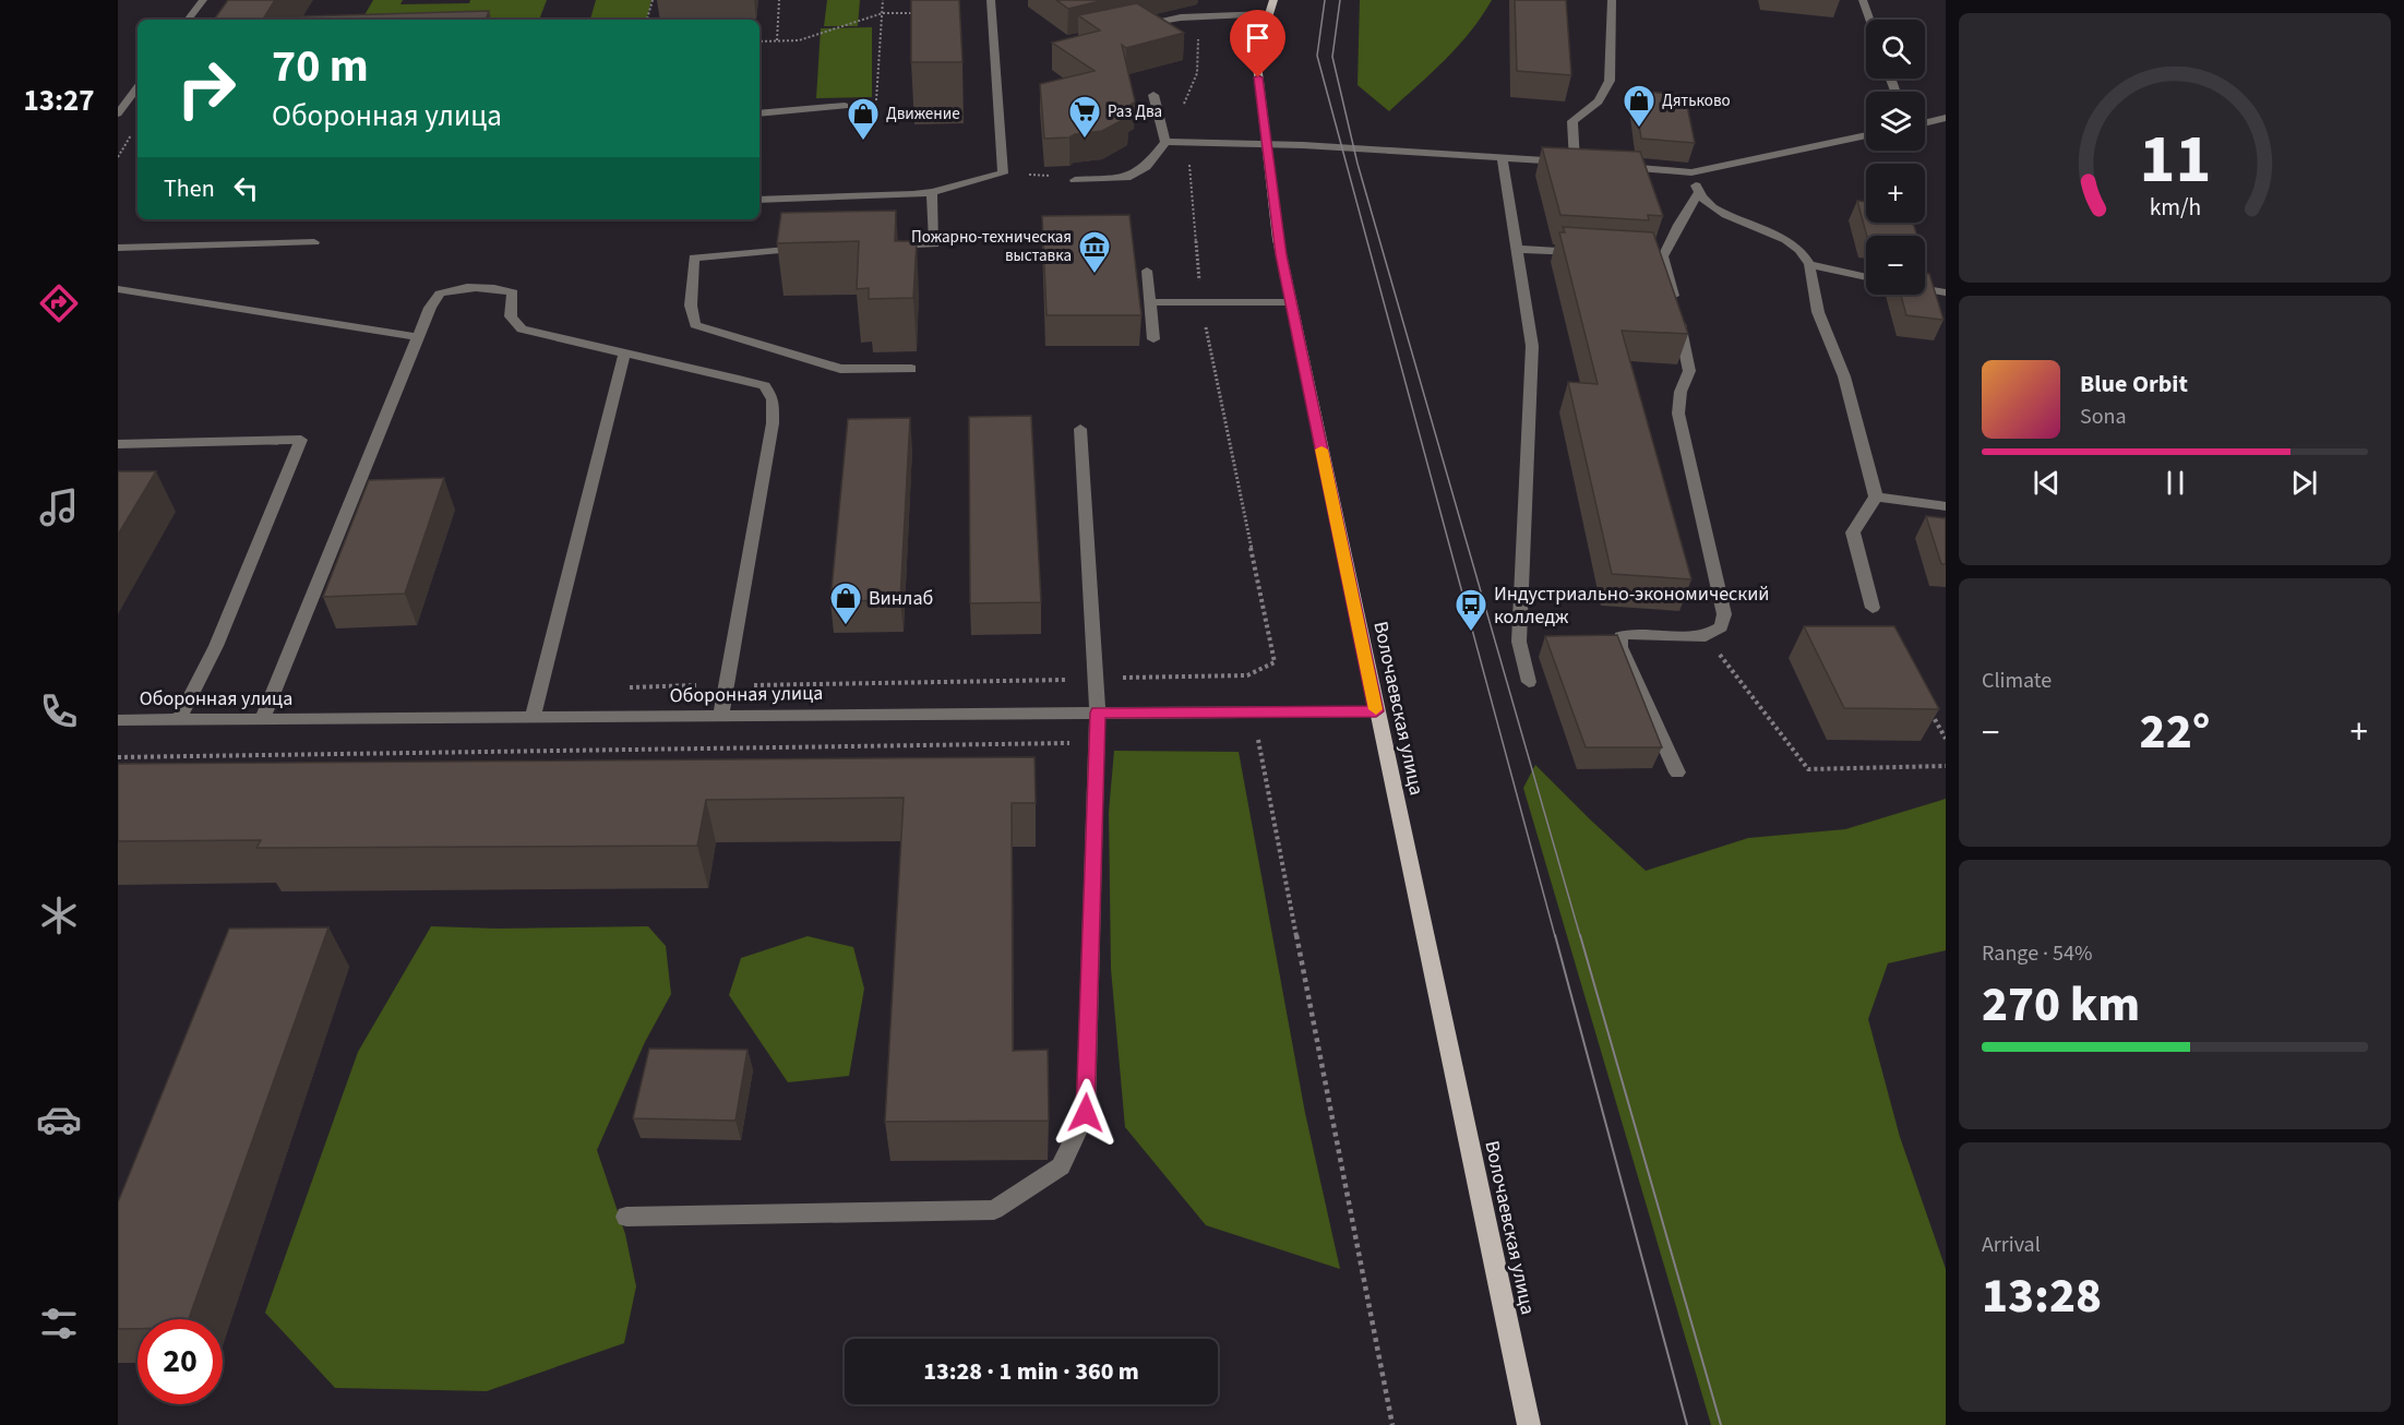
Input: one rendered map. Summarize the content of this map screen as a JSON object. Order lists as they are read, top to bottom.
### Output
{
  "streets": {
    "main road": ["Волочаевская улица"],
    "street": ["Оборонная улица"]
  },
  "crossings": [
    ["Оборонная улица", "Волочаевская улица"]
  ],
  "places": {
    "shop": ["Дятьково", "Движение", "Винлаб"],
    "supermarket": ["Раз Два"],
    "museum": ["Пожарно-техническая выставка"],
    "bus stop": ["Индустриально-экономический колледж"]
  },
  "page": {
    "tabs": "13:27",
    "map_buttons": ["+", "−"],
    "turn": ["70 m", "Оборонная улица"],
    "then": "Then",
    "song": ["Blue Orbit", "Sona"],
    "tile": [
      "Climate",
      ["Range · 54%", "270 km"],
      ["Arrival", "13:28"]
    ],
    "heat": ["−", "22°", "+"],
    "limit": "20",
    "trip": "13:28 · 1 min · 360 m",
    "gauge": ["11", "km/h"]
  }
}
